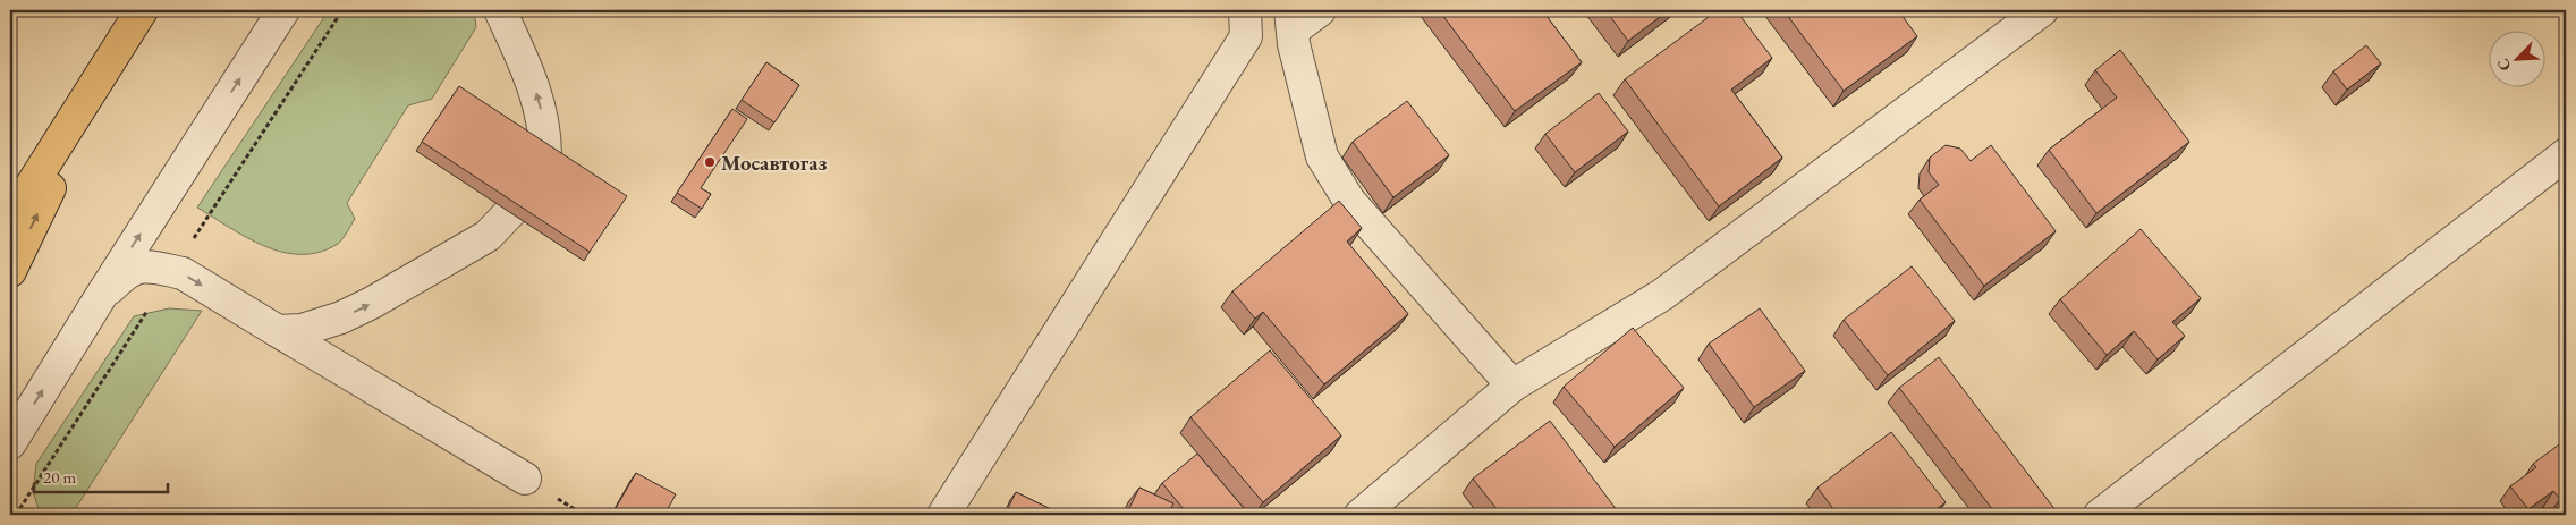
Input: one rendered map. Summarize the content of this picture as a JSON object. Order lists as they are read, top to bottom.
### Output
{
  "places": ["Мосавтогаз"],
  "scale_bar": "20 m",
  "north": "bottom left"
}
